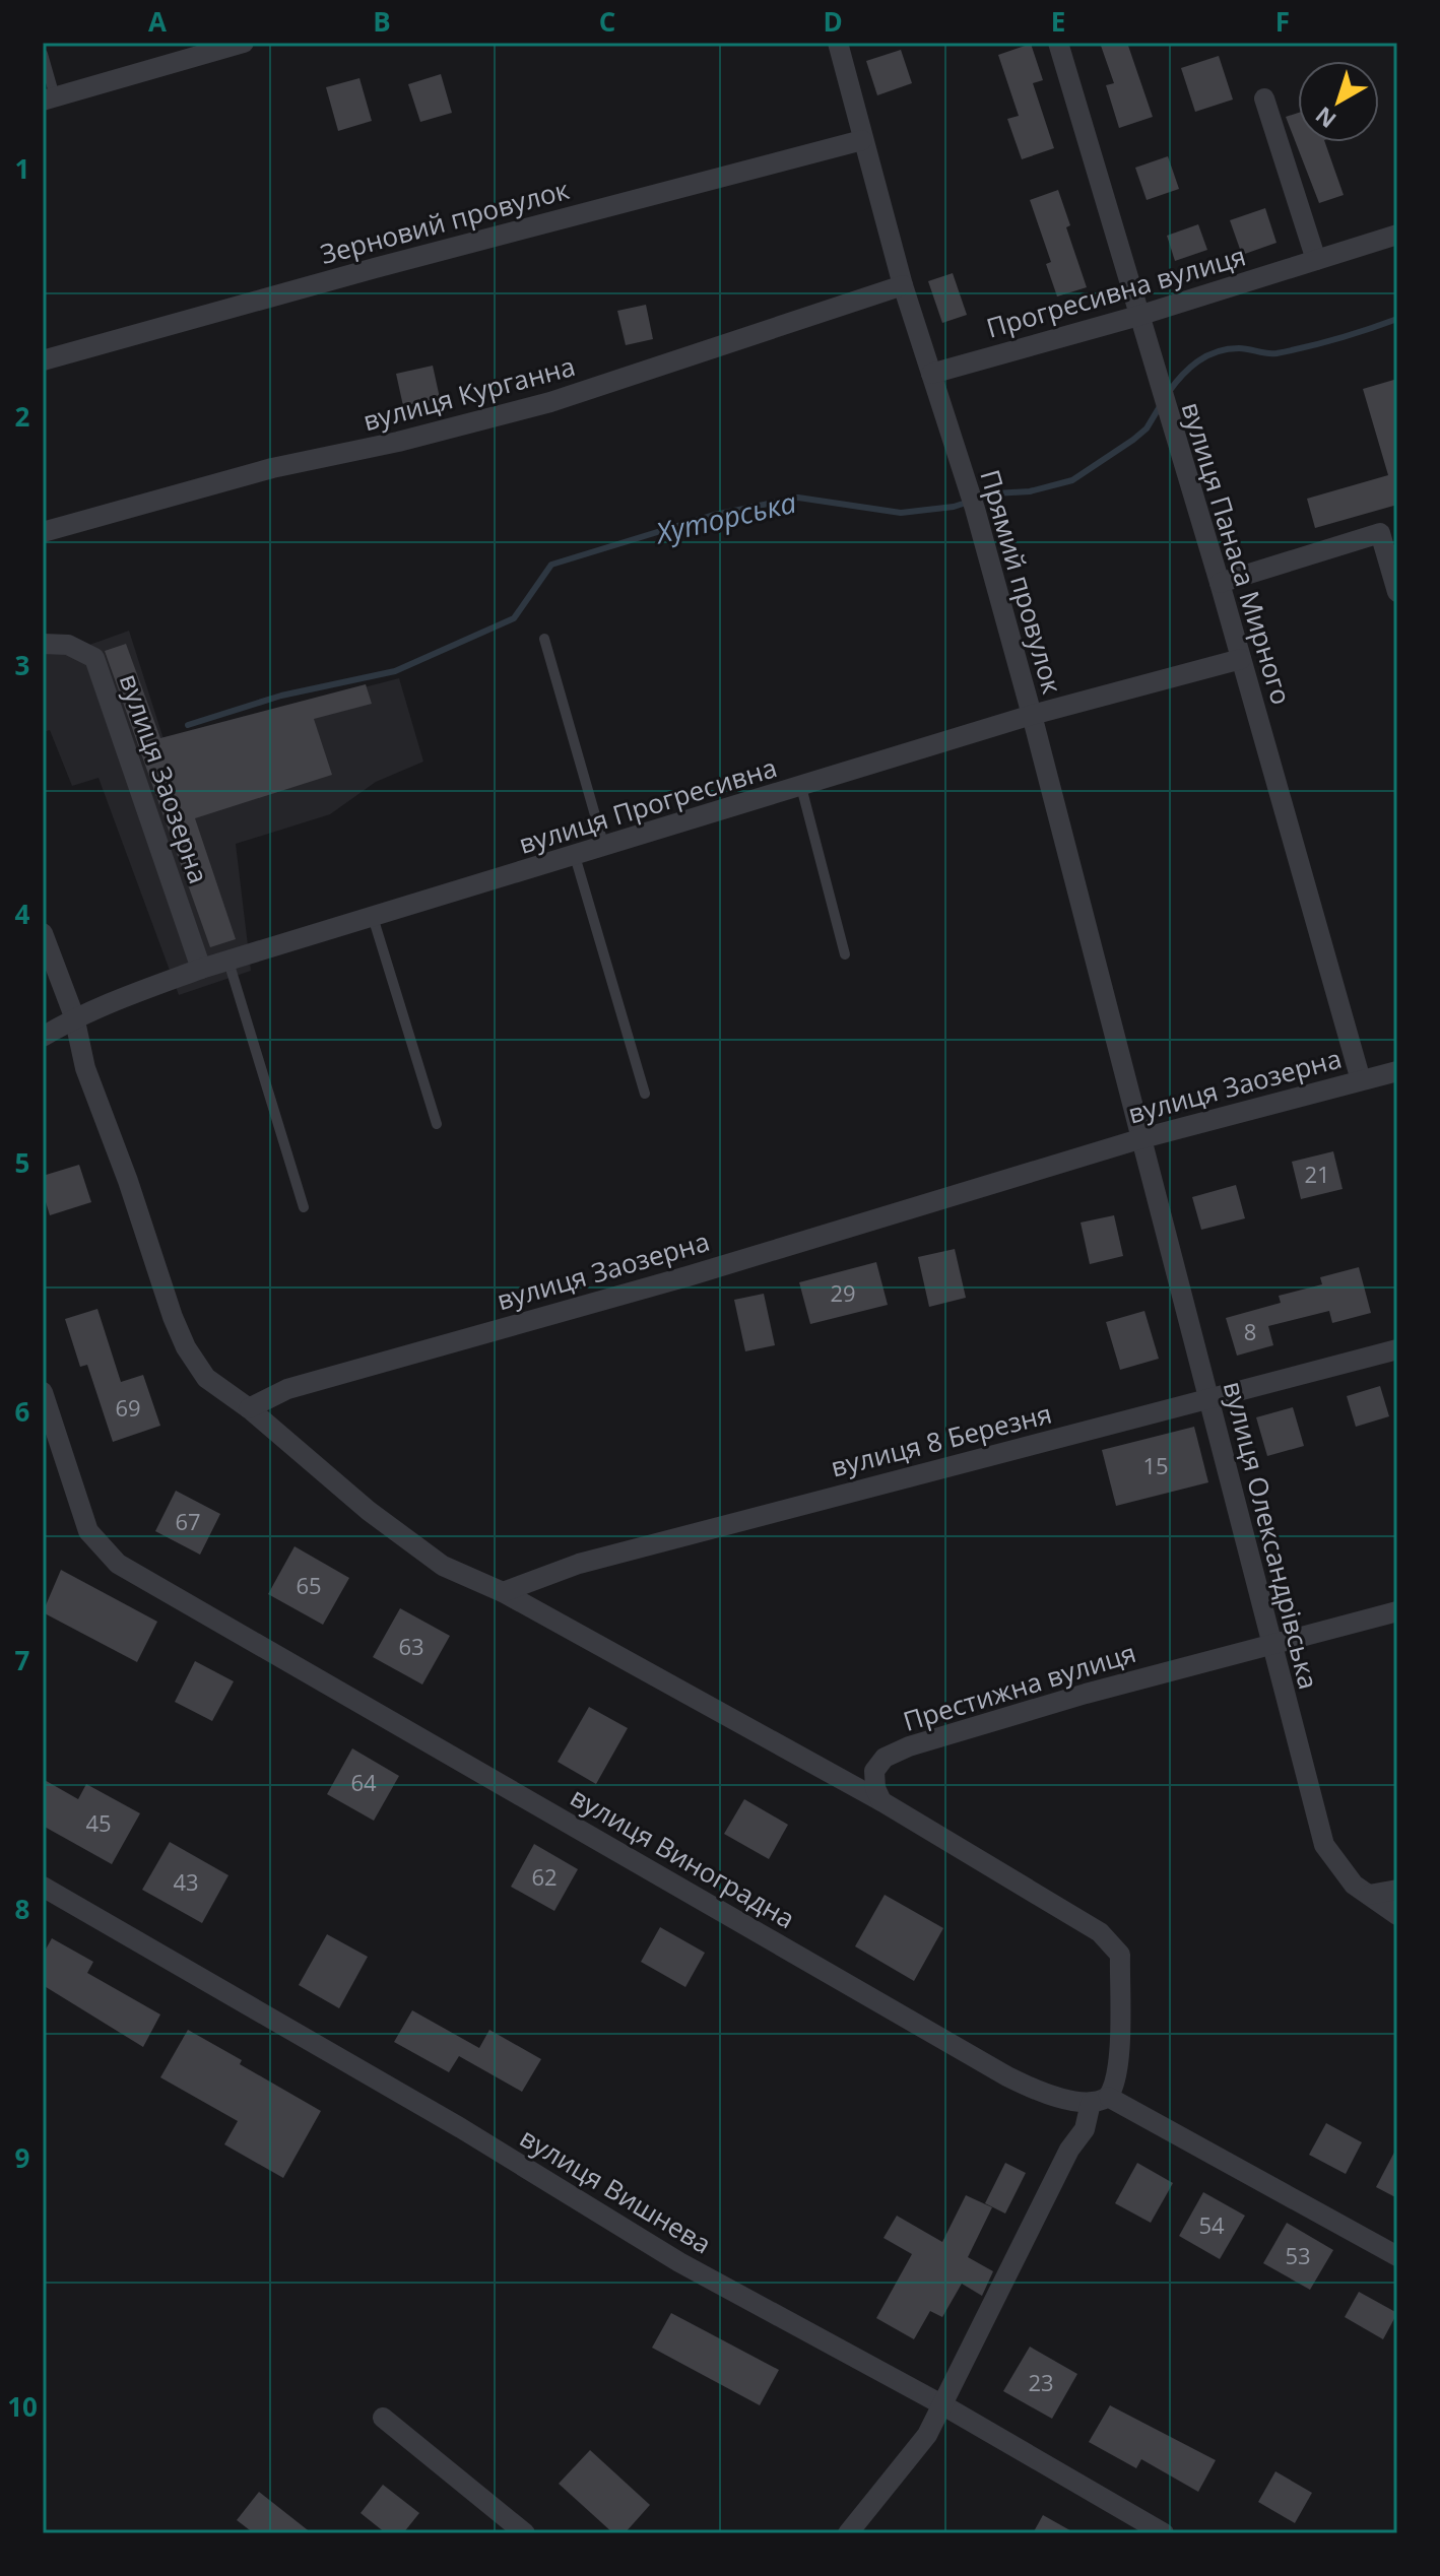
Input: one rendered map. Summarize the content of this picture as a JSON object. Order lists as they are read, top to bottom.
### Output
{
  "streets": {
    "street": [
      "Зерновий провулок",
      "Прогресивна вулиця",
      "вулиця Курганна",
      "вулиця Панаса Мирного",
      "Прямий провулок",
      "вулиця Заозерна",
      "вулиця Прогресивна",
      "вулиця 8 Березня",
      "вулиця Олександрівська",
      "Престижна вулиця",
      "вулиця Виноградна",
      "вулиця Вишнева"
    ]
  },
  "crossings": [
    ["Зерновий провулок", "Прямий провулок"],
    ["Прогресивна вулиця", "вулиця Панаса Мирного"],
    ["Прогресивна вулиця", "Прямий провулок"],
    ["вулиця Курганна", "Прямий провулок"],
    ["вулиця Панаса Мирного", "вулиця Заозерна"],
    ["вулиця Панаса Мирного", "вулиця Прогресивна"],
    ["Прямий провулок", "вулиця Заозерна"],
    ["Прямий провулок", "вулиця Прогресивна"],
    ["Прямий провулок", "вулиця Олександрівська"],
    ["вулиця Заозерна", "вулиця Прогресивна"],
    ["вулиця Заозерна", "вулиця Олександрівська"],
    ["вулиця 8 Березня", "вулиця Олександрівська"],
    ["вулиця Олександрівська", "Престижна вулиця"]
  ],
  "water": ["Хуторська"],
  "house_numbers": [
    "21",
    "29",
    "8",
    "69",
    "15",
    "67",
    "65",
    "63",
    "64",
    "45",
    "62",
    "43",
    "54",
    "53",
    "23"
  ],
  "north": "bottom left",
  "grid": {
    "columns": [
      "A",
      "B",
      "C",
      "D",
      "E",
      "F"
    ],
    "rows": [
      "1",
      "2",
      "3",
      "4",
      "5",
      "6",
      "7",
      "8",
      "9",
      "10"
    ]
  }
}
